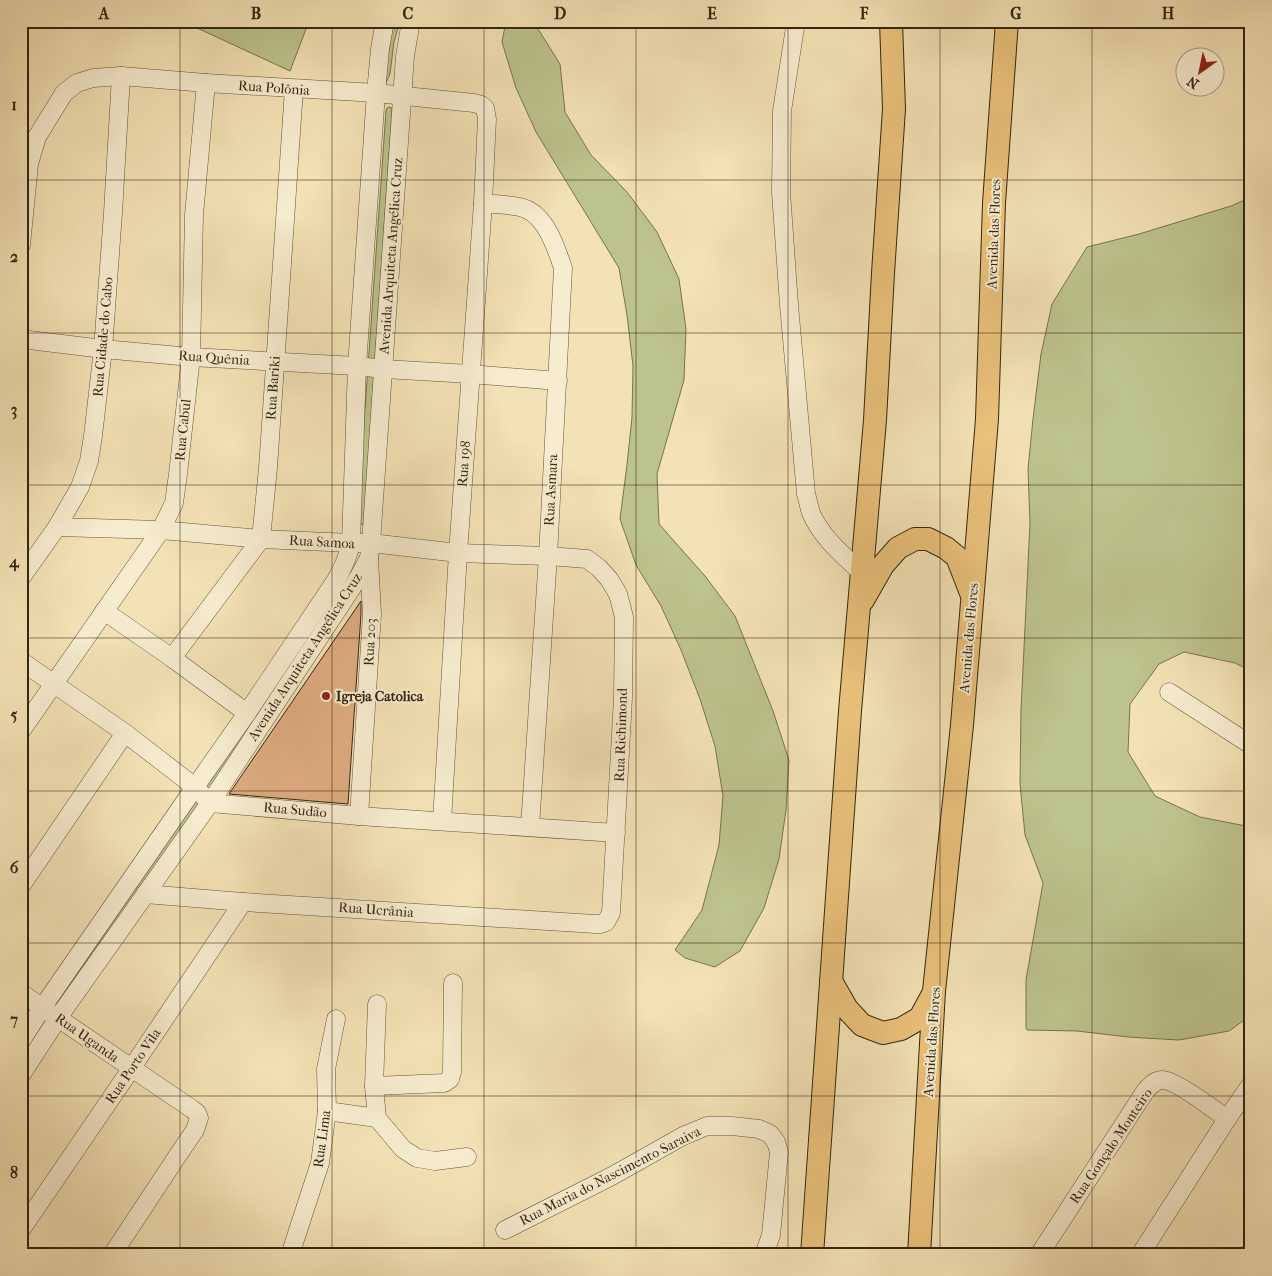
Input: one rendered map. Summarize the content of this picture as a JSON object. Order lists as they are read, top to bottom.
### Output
{
  "streets": {
    "main road": ["Avenida das Flores"],
    "street": [
      "Rua Polônia",
      "Avenida Arquiteta Angélica Cruz",
      "Rua Cidade do Cabo",
      "Rua Quênia",
      "Rua Bariki",
      "Rua Cabul",
      "Rua 198",
      "Rua Asmara",
      "Rua Samoa",
      "Rua 203",
      "Rua Richimond",
      "Rua Sudão",
      "Rua Ucrânia",
      "Rua Uganda",
      "Rua Porto Vila",
      "Rua Lima",
      "Rua Gonçalo Monteiro",
      "Rua Maria do Nascimento Saraiva"
    ]
  },
  "crossings": [
    ["Rua Polônia", "Avenida Arquiteta Angélica Cruz"],
    ["Rua Polônia", "Rua Cidade do Cabo"],
    ["Rua Polônia", "Rua Bariki"],
    ["Rua Polônia", "Rua Cabul"],
    ["Rua Polônia", "Rua 198"],
    ["Avenida Arquiteta Angélica Cruz", "Rua Quênia"],
    ["Avenida Arquiteta Angélica Cruz", "Rua Samoa"],
    ["Avenida Arquiteta Angélica Cruz", "Rua 203"],
    ["Avenida Arquiteta Angélica Cruz", "Rua Sudão"],
    ["Avenida Arquiteta Angélica Cruz", "Rua Ucrânia"],
    ["Avenida Arquiteta Angélica Cruz", "Rua Uganda"],
    ["Rua Cidade do Cabo", "Rua Quênia"],
    ["Rua Cidade do Cabo", "Rua Samoa"],
    ["Rua Quênia", "Rua Bariki"],
    ["Rua Quênia", "Rua Cabul"],
    ["Rua Quênia", "Rua 198"],
    ["Rua Quênia", "Rua Asmara"],
    ["Rua Bariki", "Rua Samoa"],
    ["Rua Cabul", "Rua Samoa"],
    ["Rua 198", "Rua Asmara"],
    ["Rua 198", "Rua Samoa"],
    ["Rua 198", "Rua Sudão"],
    ["Rua Asmara", "Rua Samoa"],
    ["Rua Asmara", "Rua Sudão"],
    ["Rua Samoa", "Rua 203"],
    ["Rua Samoa", "Rua Richimond"],
    ["Rua 203", "Rua Sudão"],
    ["Rua Richimond", "Rua Sudão"],
    ["Rua Richimond", "Rua Ucrânia"],
    ["Rua Ucrânia", "Rua Porto Vila"],
    ["Rua Uganda", "Rua Porto Vila"]
  ],
  "places": ["Igreja Catolica"],
  "north": "bottom left",
  "grid": {
    "columns": [
      "A",
      "B",
      "C",
      "D",
      "E",
      "F",
      "G",
      "H"
    ],
    "rows": [
      "1",
      "2",
      "3",
      "4",
      "5",
      "6",
      "7",
      "8"
    ]
  }
}
